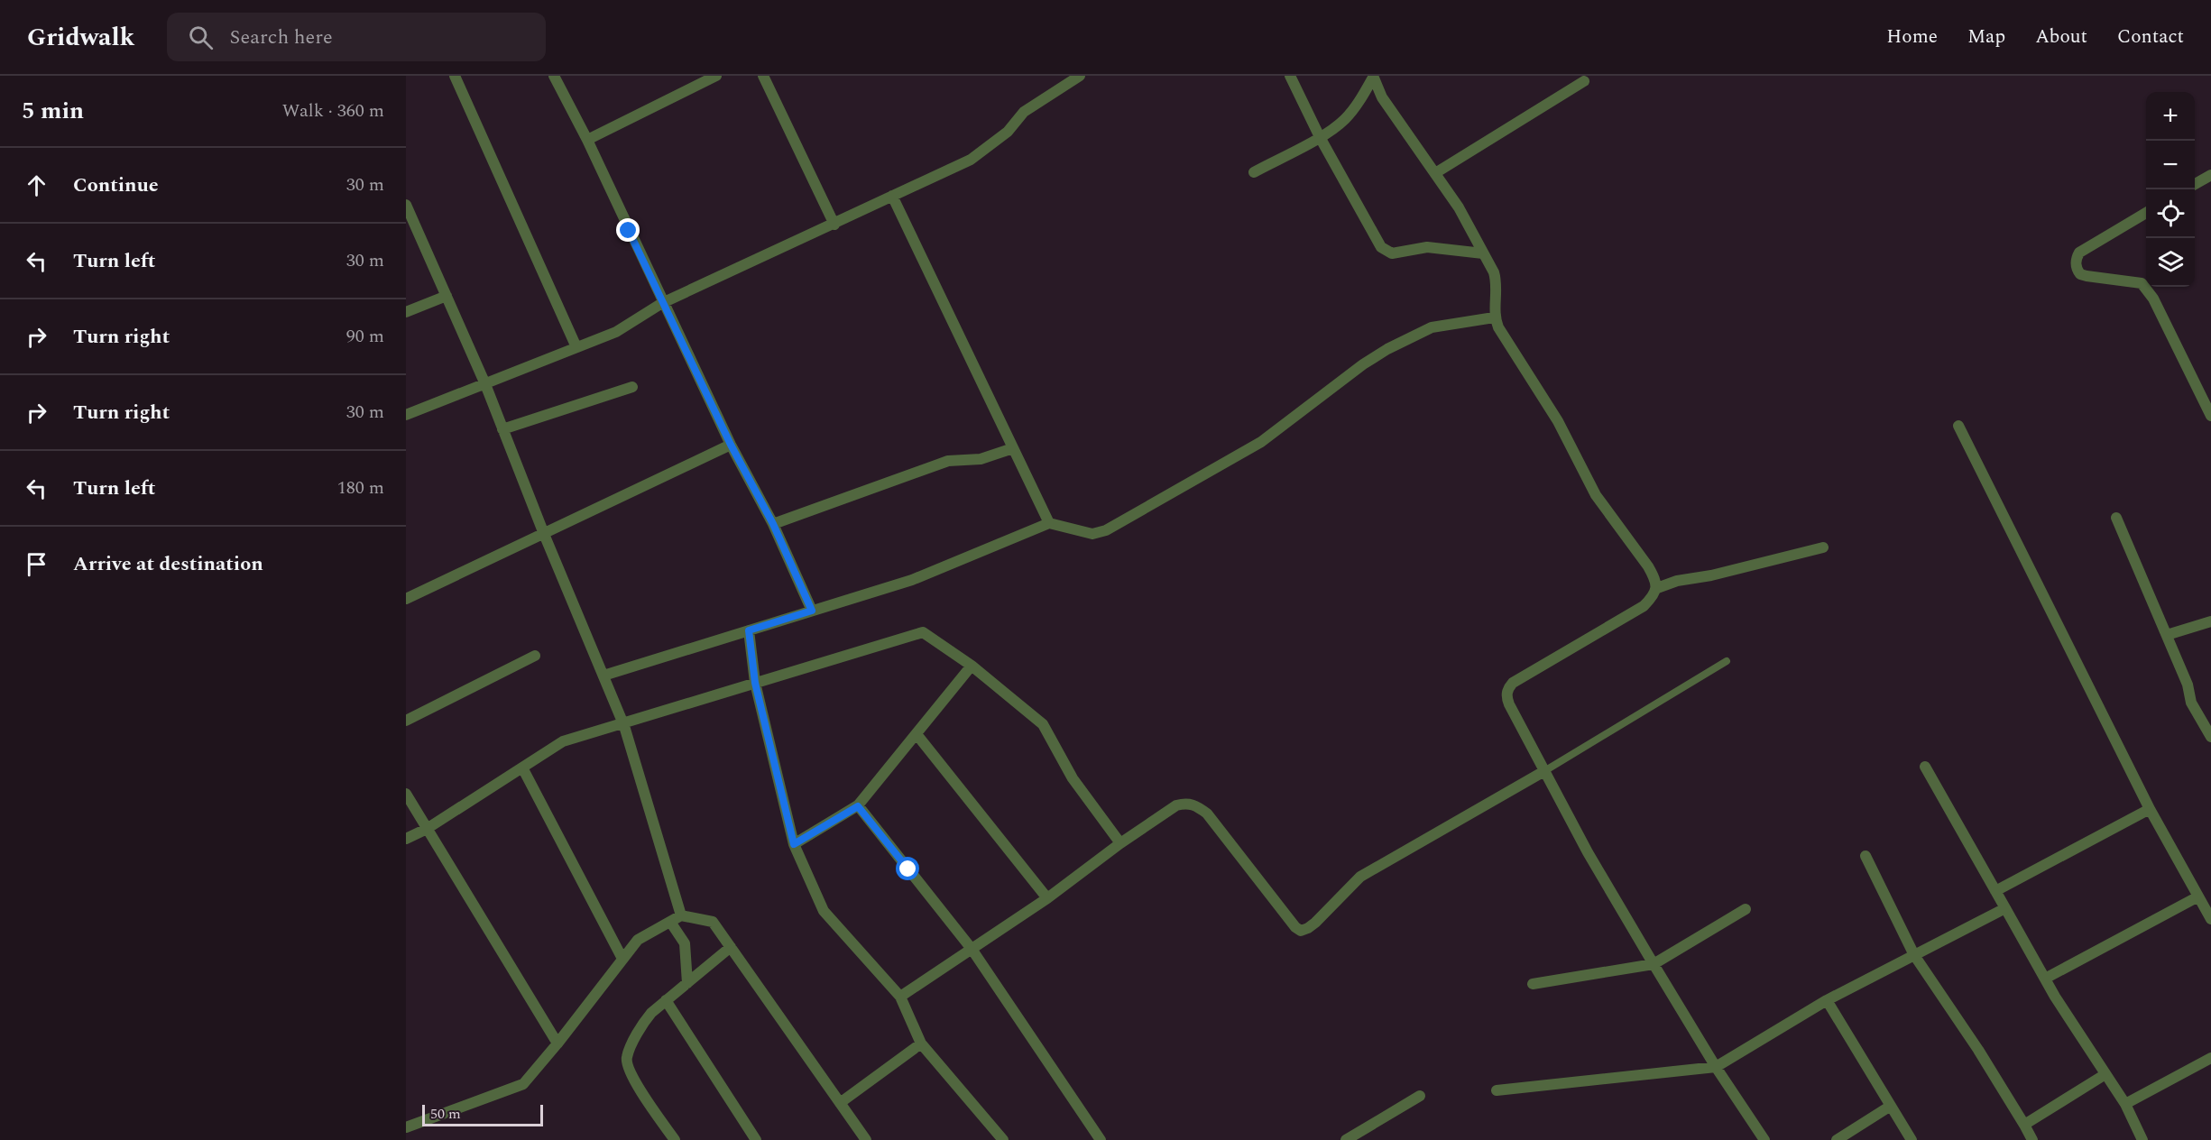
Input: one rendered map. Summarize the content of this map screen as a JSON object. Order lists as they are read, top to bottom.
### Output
{
  "scale_bar": "50 m",
  "page": {
    "header": "Gridwalk",
    "search": "Search here",
    "nav": [
      "Home",
      "Map",
      "About",
      "Contact"
    ],
    "heading": ["5 min", "Walk · 360 m"],
    "map_buttons": ["+", "−"],
    "list": [
      ["Continue", "30 m"],
      ["Turn left", "30 m"],
      ["Turn right", "90 m"],
      ["Turn right", "30 m"],
      ["Turn left", "180 m"],
      "Arrive at destination"
    ],
    "scale": "50 m"
  }
}
